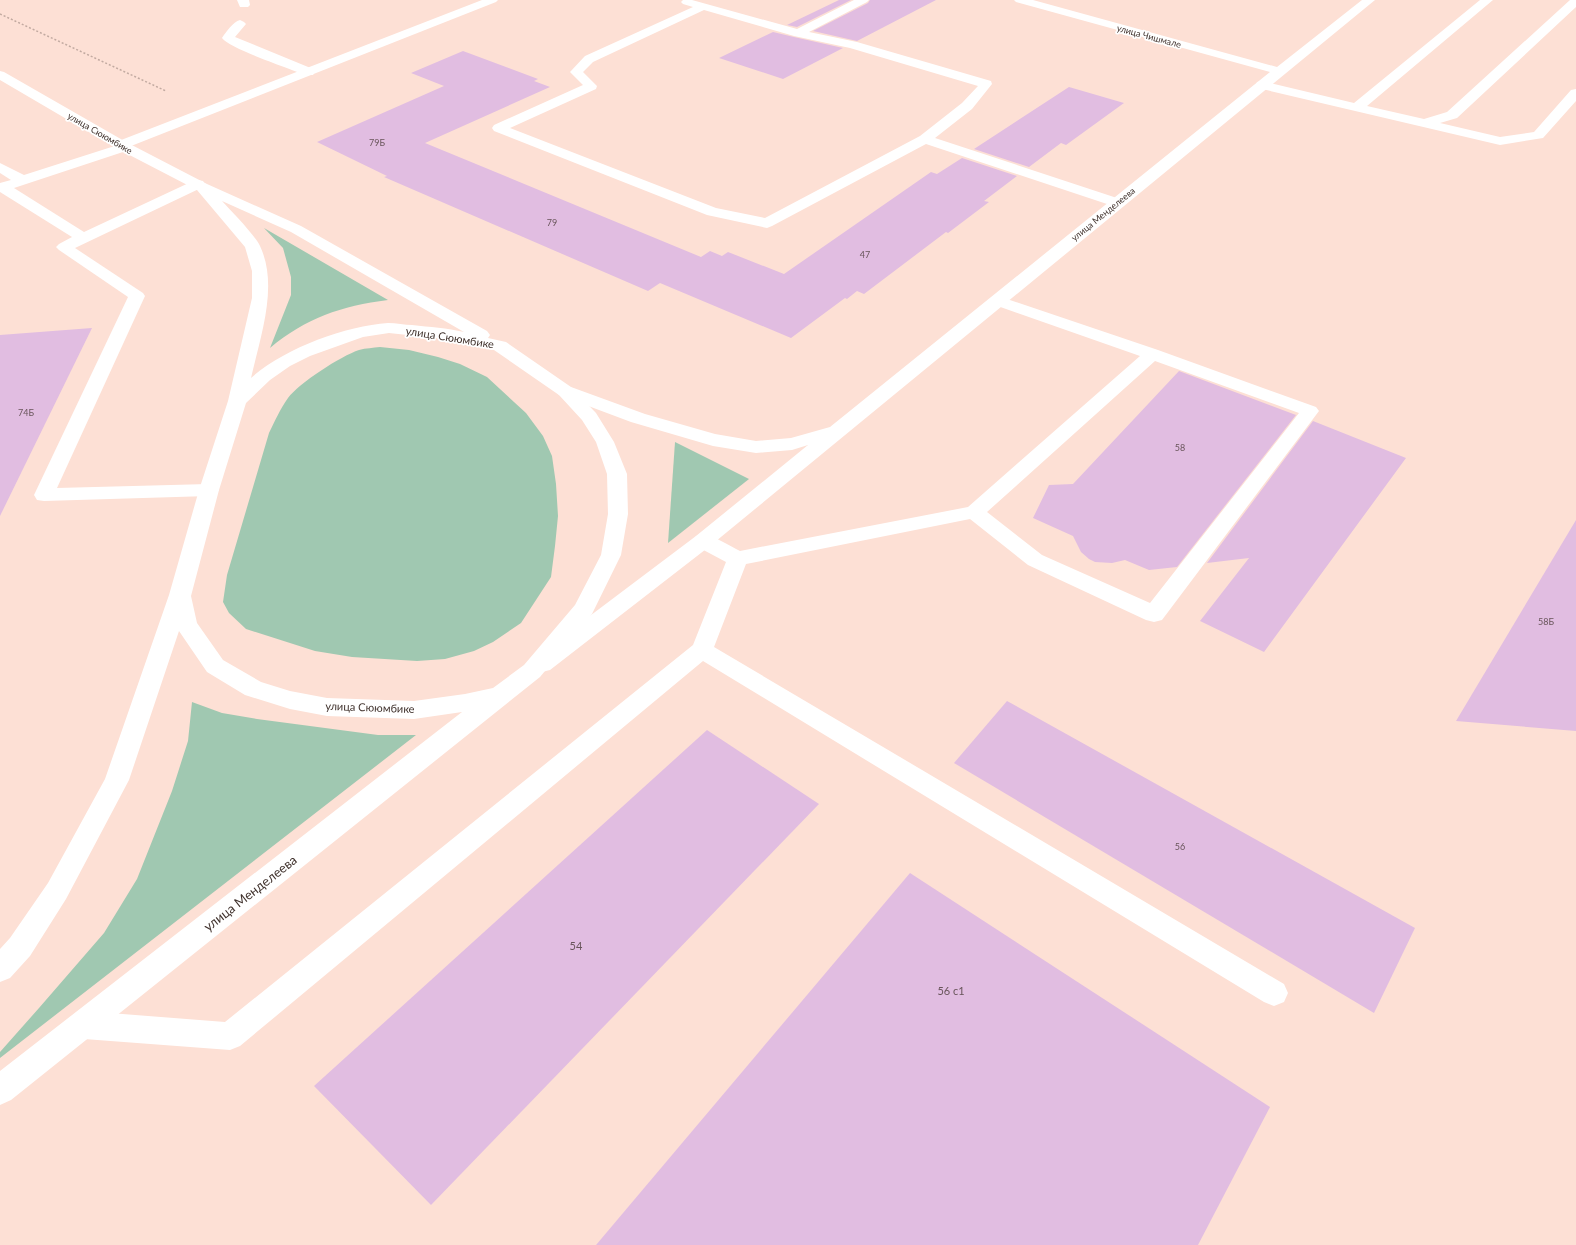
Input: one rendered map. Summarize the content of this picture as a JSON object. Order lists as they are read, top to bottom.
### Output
{
  "streets": {
    "street": ["улица Чишмале", "улица Сююмбике", "улица Менделеева"]
  },
  "crossings": [
    ["улица Чишмале", "улица Менделеева"],
    ["улица Сююмбике", "улица Менделеева"]
  ],
  "house_numbers": [
    "79Б",
    "79",
    "47",
    "74Б",
    "58",
    "58Б",
    "56",
    "54",
    "56 с1"
  ]
}
